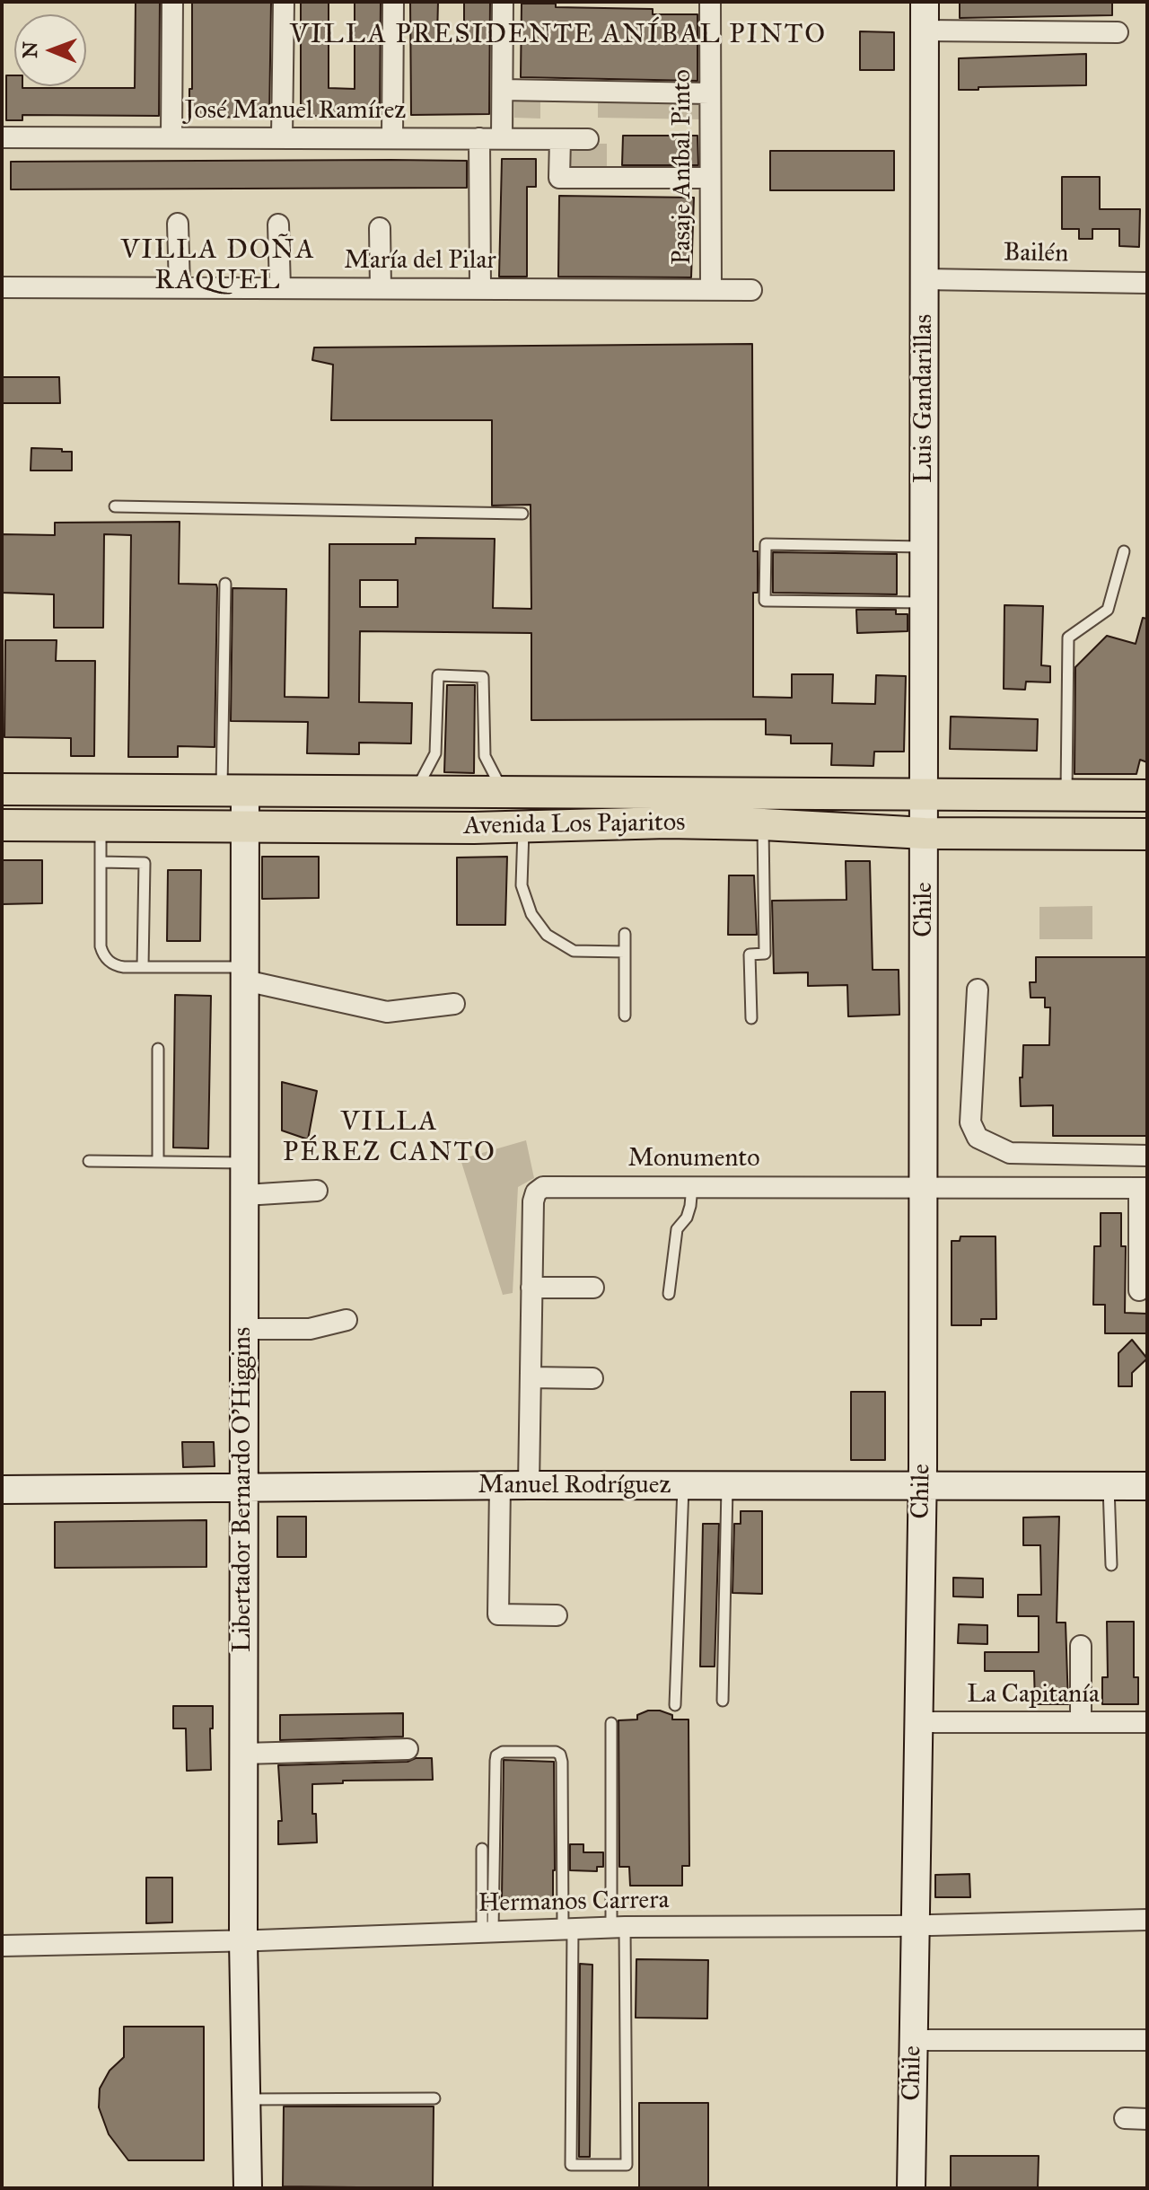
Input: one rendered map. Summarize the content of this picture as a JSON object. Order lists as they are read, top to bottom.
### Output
{
  "streets": {
    "main road": ["Avenida Los Pajaritos"],
    "street": [
      "José Manuel Ramírez",
      "Pasaje Aníbal Pinto",
      "Bailén",
      "María del Pilar",
      "Luis Gandarillas",
      "Chile",
      "Monumento",
      "Manuel Rodríguez",
      "Libertador Bernardo O'Higgins",
      "La Capitanía",
      "Hermanos Carrera"
    ]
  },
  "crossings": [
    ["Pasaje Aníbal Pinto", "María del Pilar"],
    ["Bailén", "Luis Gandarillas"],
    ["Luis Gandarillas", "Avenida Los Pajaritos"],
    ["Luis Gandarillas", "Chile"],
    ["Avenida Los Pajaritos", "Chile"],
    ["Avenida Los Pajaritos", "Libertador Bernardo O'Higgins"],
    ["Chile", "Monumento"],
    ["Chile", "Manuel Rodríguez"],
    ["Chile", "La Capitanía"],
    ["Chile", "Hermanos Carrera"],
    ["Monumento", "Manuel Rodríguez"],
    ["Manuel Rodríguez", "Libertador Bernardo O'Higgins"],
    ["Libertador Bernardo O'Higgins", "Hermanos Carrera"]
  ],
  "districts": ["VILLA PRESIDENTE ANÍBAL PINTO", "VILLA DOÑA RAQUEL", "VILLA PÉREZ CANTO"],
  "north": "left"
}
